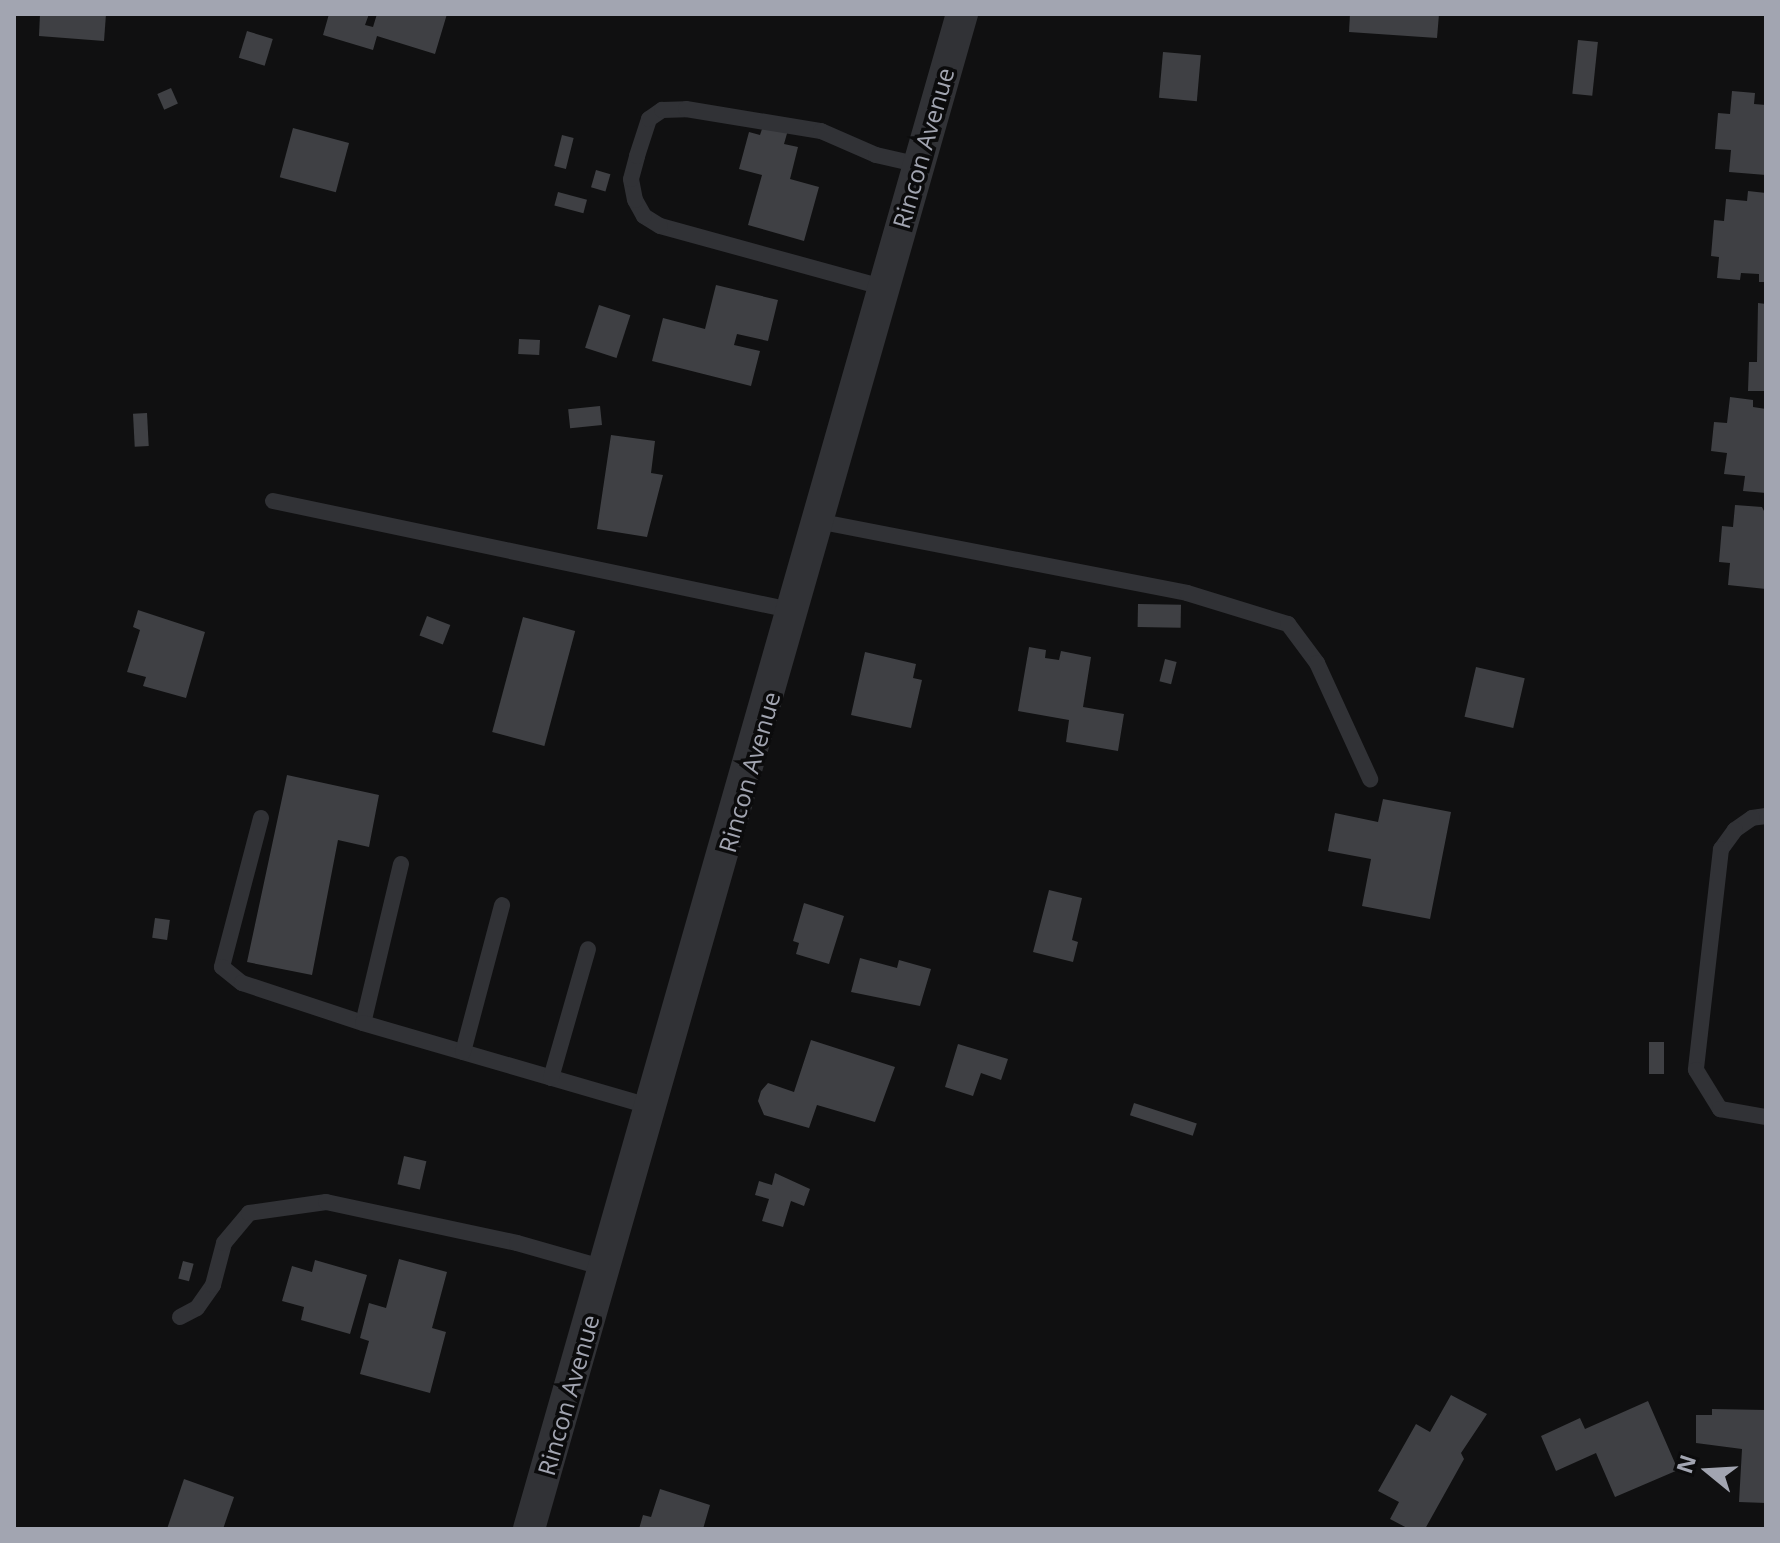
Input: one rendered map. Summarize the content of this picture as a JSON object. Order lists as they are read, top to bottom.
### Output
{
  "streets": {
    "street": ["Rincon Avenue"]
  },
  "north": "left"
}
